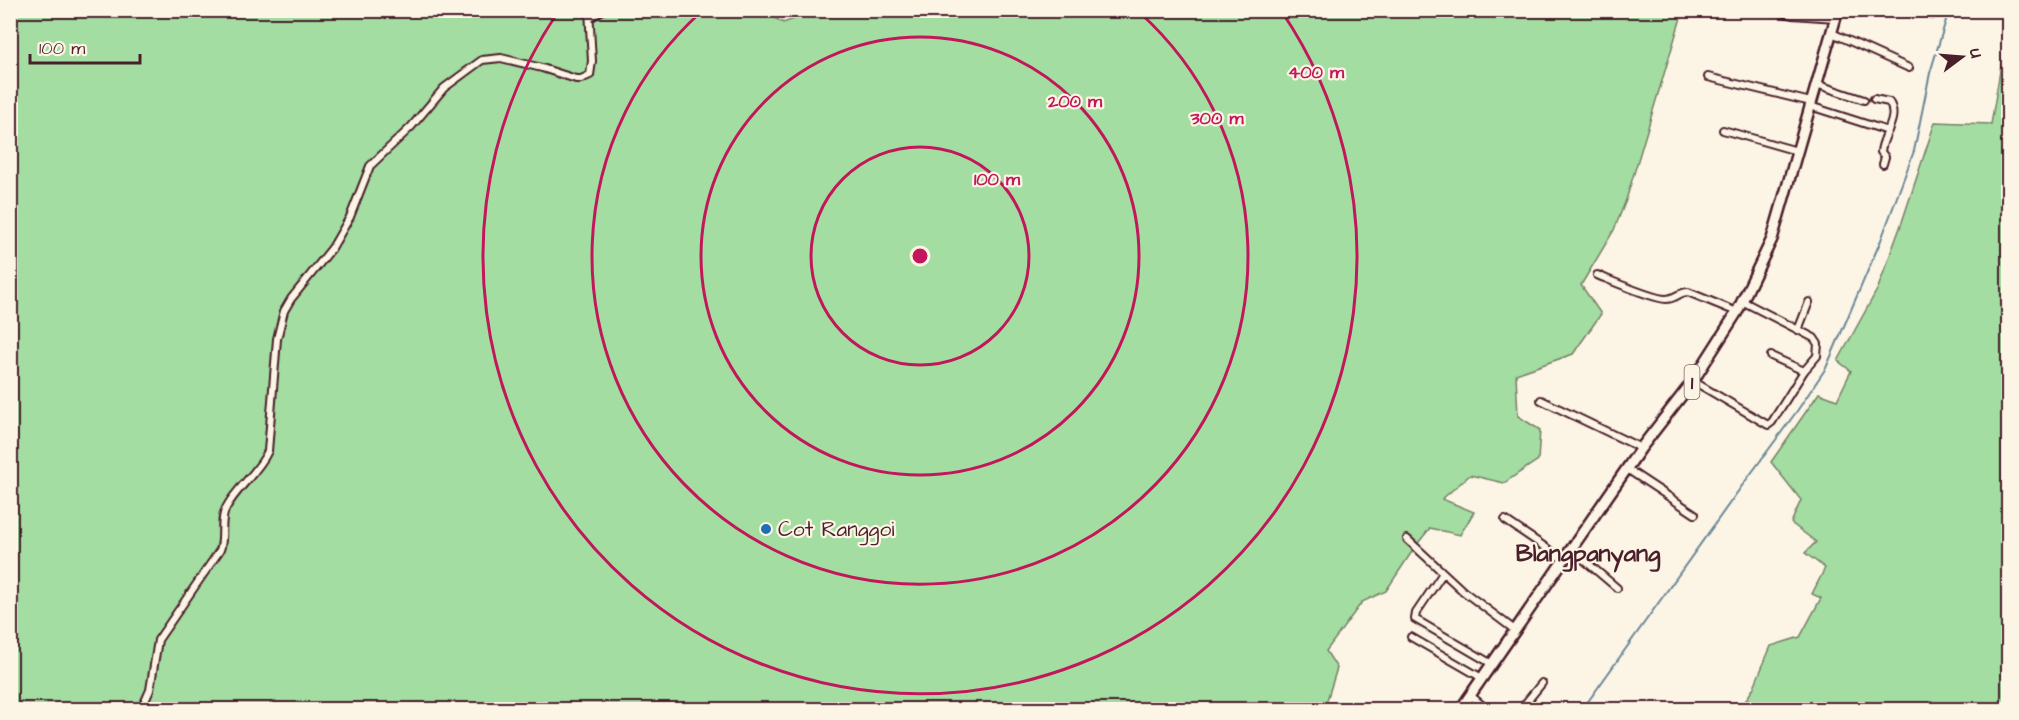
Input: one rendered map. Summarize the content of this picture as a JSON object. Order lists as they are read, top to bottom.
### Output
{
  "streets": {
    "highway": ["1"]
  },
  "districts": ["Blangpanyang"],
  "places": ["Cot Ranggoi"],
  "scale_bar": "100 m",
  "north": "right",
  "rings": [
    "400 m",
    "200 m",
    "300 m",
    "100 m"
  ]
}
